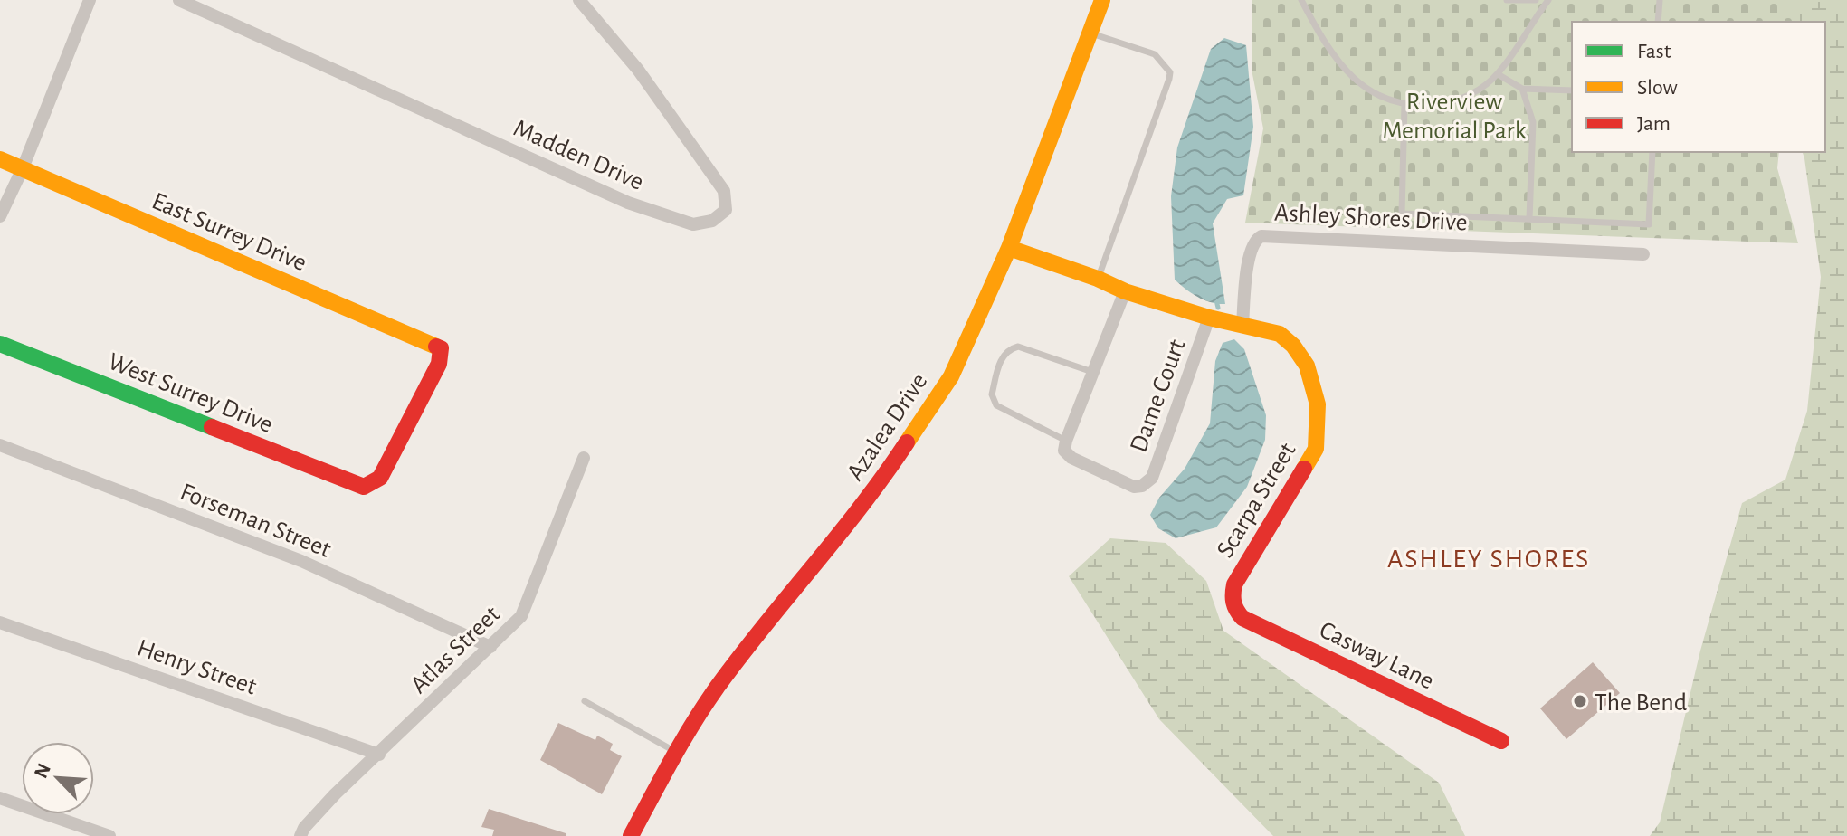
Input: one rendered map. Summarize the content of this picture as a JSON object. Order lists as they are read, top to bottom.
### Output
{
  "streets": {
    "street": [
      "Madden Drive",
      "Ashley Shores Drive",
      "East Surrey Drive",
      "West Surrey Drive",
      "Dame Court",
      "Azalea Drive",
      "Scarpa Street",
      "Forseman Street",
      "Atlas Street",
      "Casway Lane",
      "Henry Street"
    ]
  },
  "crossings": [
    ["Ashley Shores Drive", "Scarpa Street"],
    ["East Surrey Drive", "West Surrey Drive"],
    ["Scarpa Street", "Casway Lane"],
    ["Forseman Street", "Atlas Street"],
    ["Atlas Street", "Henry Street"]
  ],
  "districts": ["ASHLEY SHORES"],
  "parks": ["Riverview Memorial Park"],
  "places": ["The Bend"],
  "legend": ["Fast", "Slow", "Jam"],
  "north": "top left"
}
